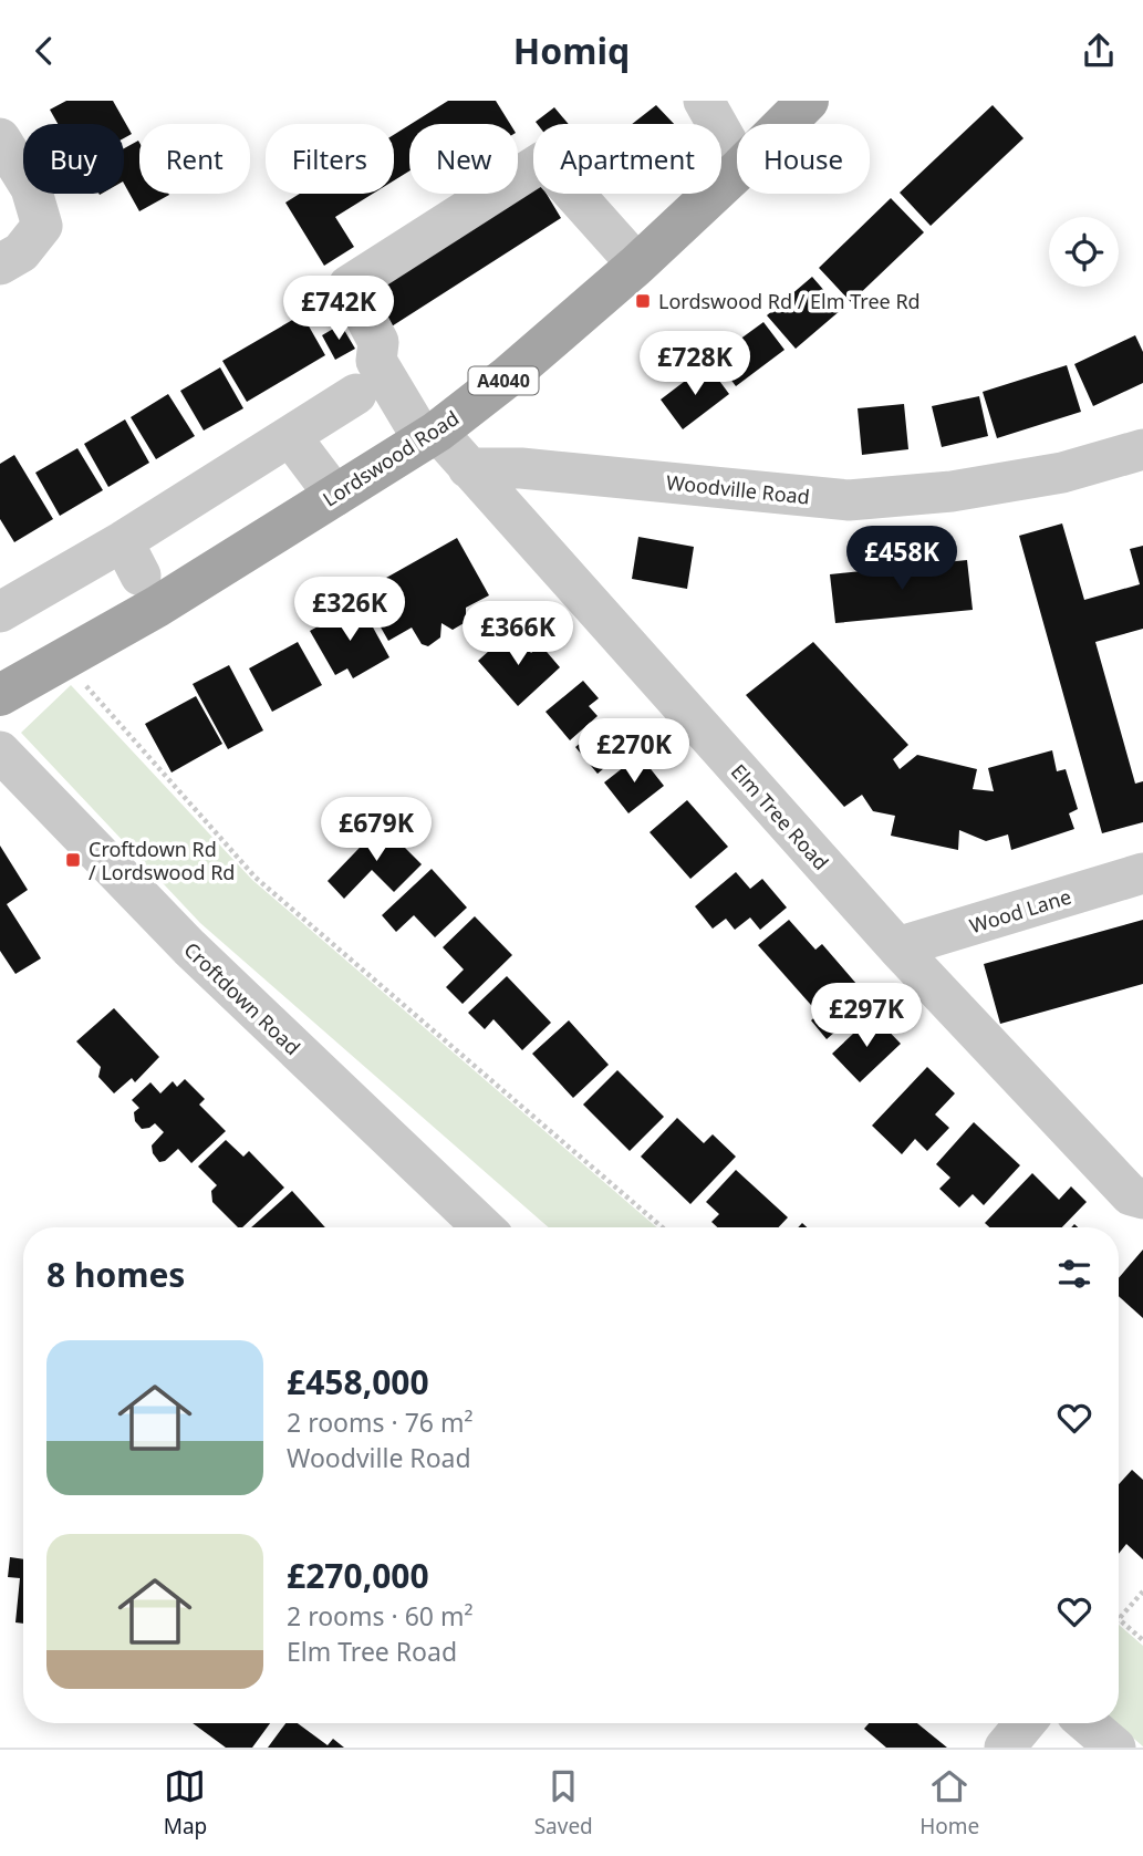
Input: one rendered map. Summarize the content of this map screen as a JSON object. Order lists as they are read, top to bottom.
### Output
{
  "streets": {
    "main road": ["A4040", "Lordswood Road"],
    "street": [
      "Woodville Road",
      "Elm Tree Road",
      "Wood Lane",
      "Croftdown Road"
    ]
  },
  "crossings": [
    ["Lordswood Road", "Elm Tree Road"],
    ["Woodville Road", "Elm Tree Road"],
    ["Elm Tree Road", "Wood Lane"]
  ],
  "places": {
    "transit": ["Lordswood Rd / Elm Tree Rd", "Croftdown Rd / Lordswood Rd"]
  },
  "page": {
    "header": "Homiq",
    "chip": [
      "Buy",
      "Rent",
      "Filters",
      "New",
      "Apartment",
      "House"
    ],
    "price": [
      "£742K",
      "£728K",
      "£458K",
      "£326K",
      "£366K",
      "£270K",
      "£679K",
      "£297K"
    ],
    "heading": "8 homes",
    "list": [
      {
        "name": "£458,000",
        "note": "2 rooms · 76 m² · Woodville Road"
      },
      {
        "name": "£270,000",
        "note": "2 rooms · 60 m² · Elm Tree Road"
      }
    ],
    "tabs": ["Map", "Saved", "Home"]
  }
}
